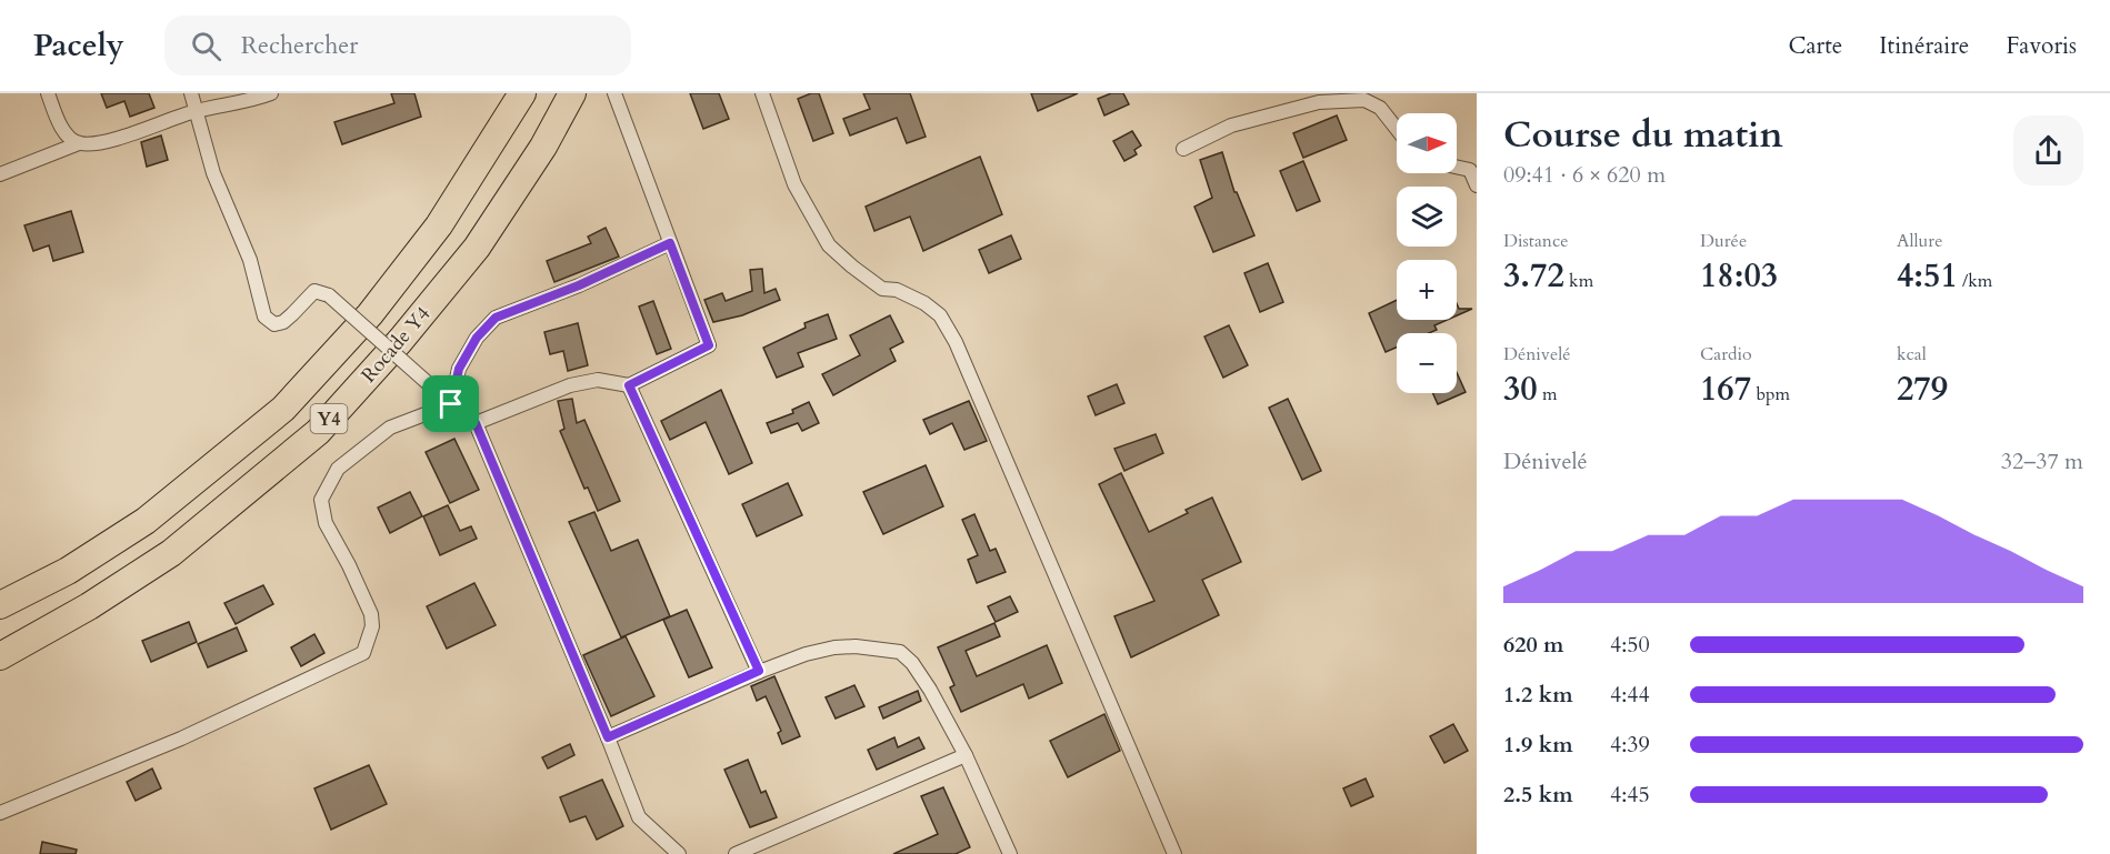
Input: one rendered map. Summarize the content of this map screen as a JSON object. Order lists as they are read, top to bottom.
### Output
{
  "streets": {
    "highway": ["Rocade Y4", "Y4"]
  },
  "north": "right",
  "page": {
    "header": "Pacely",
    "search": "Rechercher",
    "nav": ["Carte", "Itinéraire", "Favoris"],
    "heading": ["Course du matin", "09:41 · 6 × 620 m"],
    "map_buttons": ["+", "−"],
    "stats": [
      ["Distance", "3.72 km"],
      ["Durée", "18:03"],
      ["Allure", "4:51 /km"],
      ["Dénivelé", "30 m"],
      ["Cardio", "167 bpm"],
      ["kcal", "279"]
    ],
    "chart": ["Dénivelé", "32–37 m"],
    "list": [
      {
        "name": "620 m",
        "note": "4:50"
      },
      {
        "name": "1.2 km",
        "note": "4:44"
      },
      {
        "name": "1.9 km",
        "note": "4:39"
      },
      {
        "name": "2.5 km",
        "note": "4:45"
      }
    ]
  }
}
